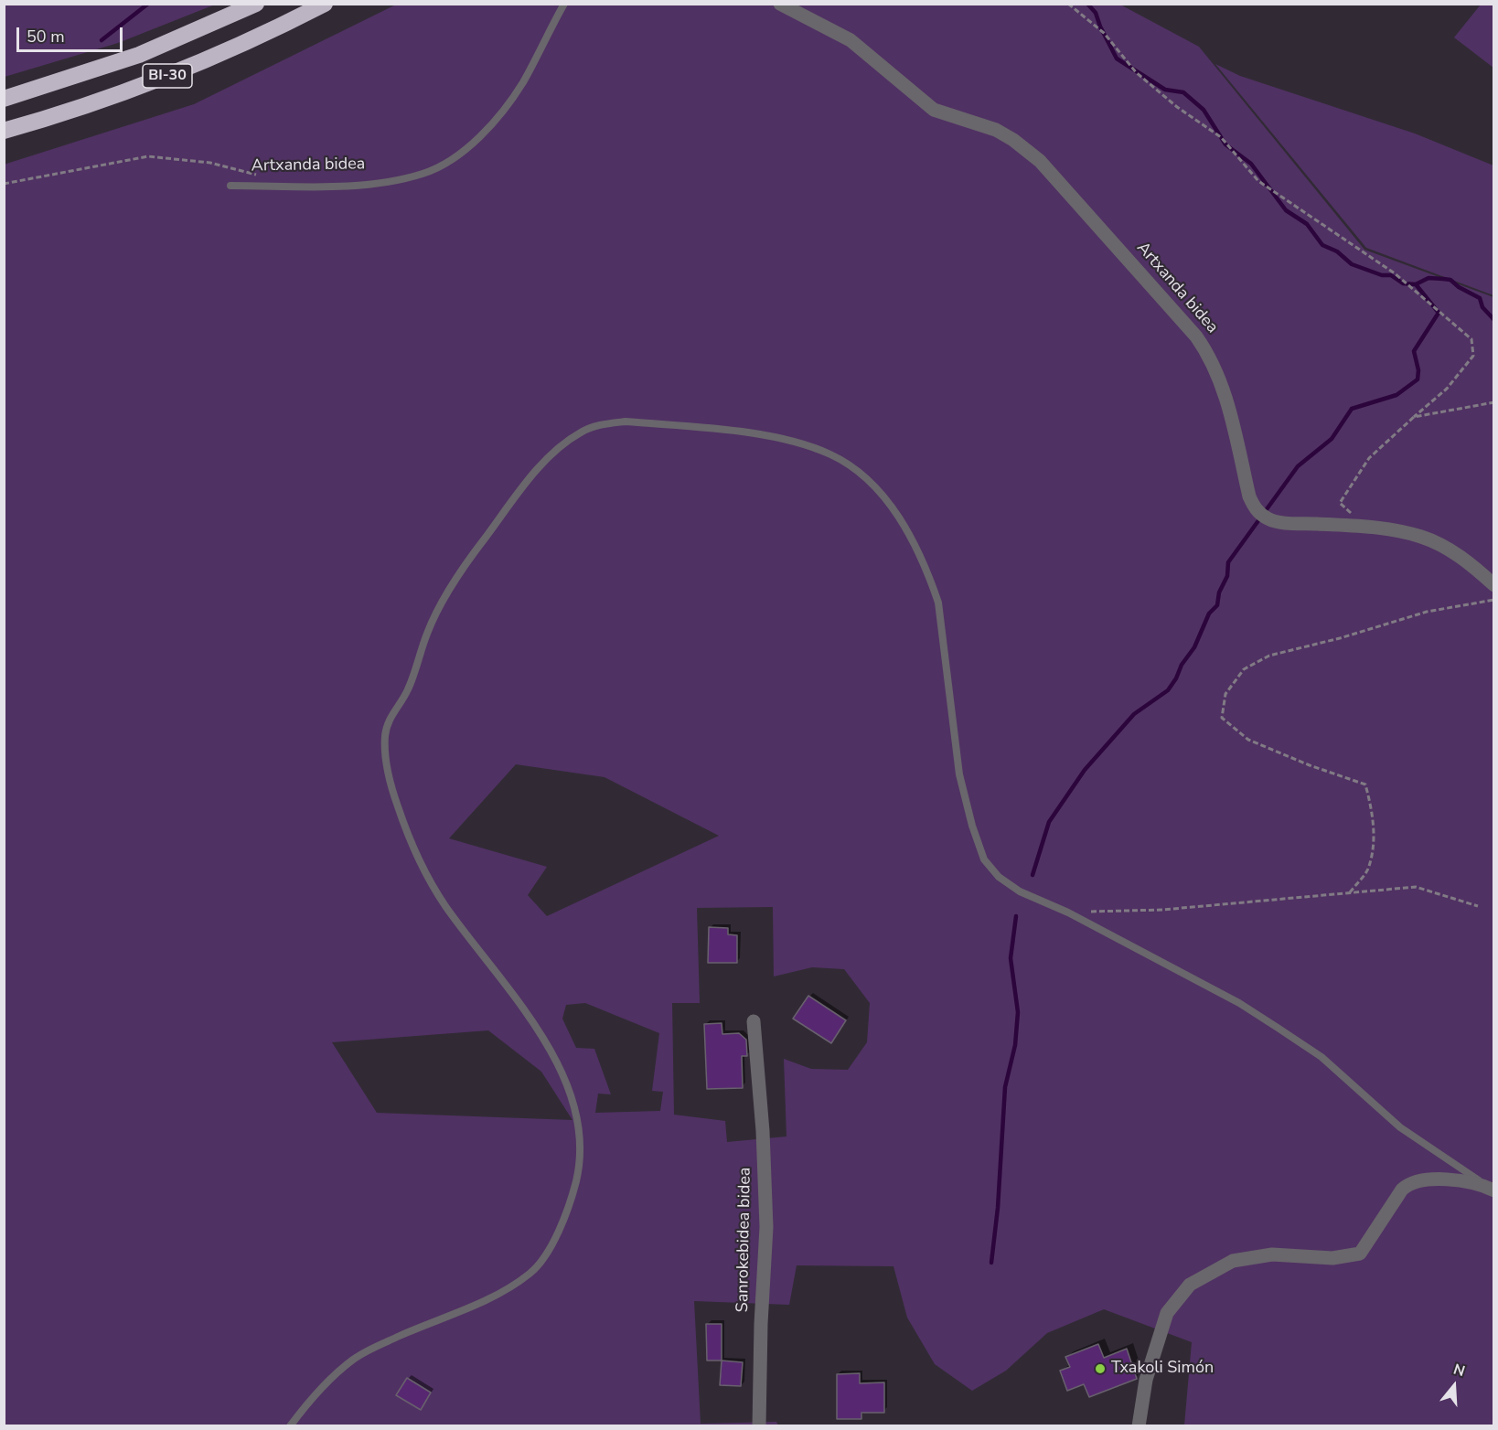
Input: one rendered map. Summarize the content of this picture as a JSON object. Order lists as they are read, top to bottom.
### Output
{
  "streets": {
    "highway": ["BI-30"],
    "street": ["Artxanda bidea", "Sanrokebidea bidea"]
  },
  "places": ["Txakoli Simón"],
  "scale_bar": "50 m",
  "north": "top"
}
